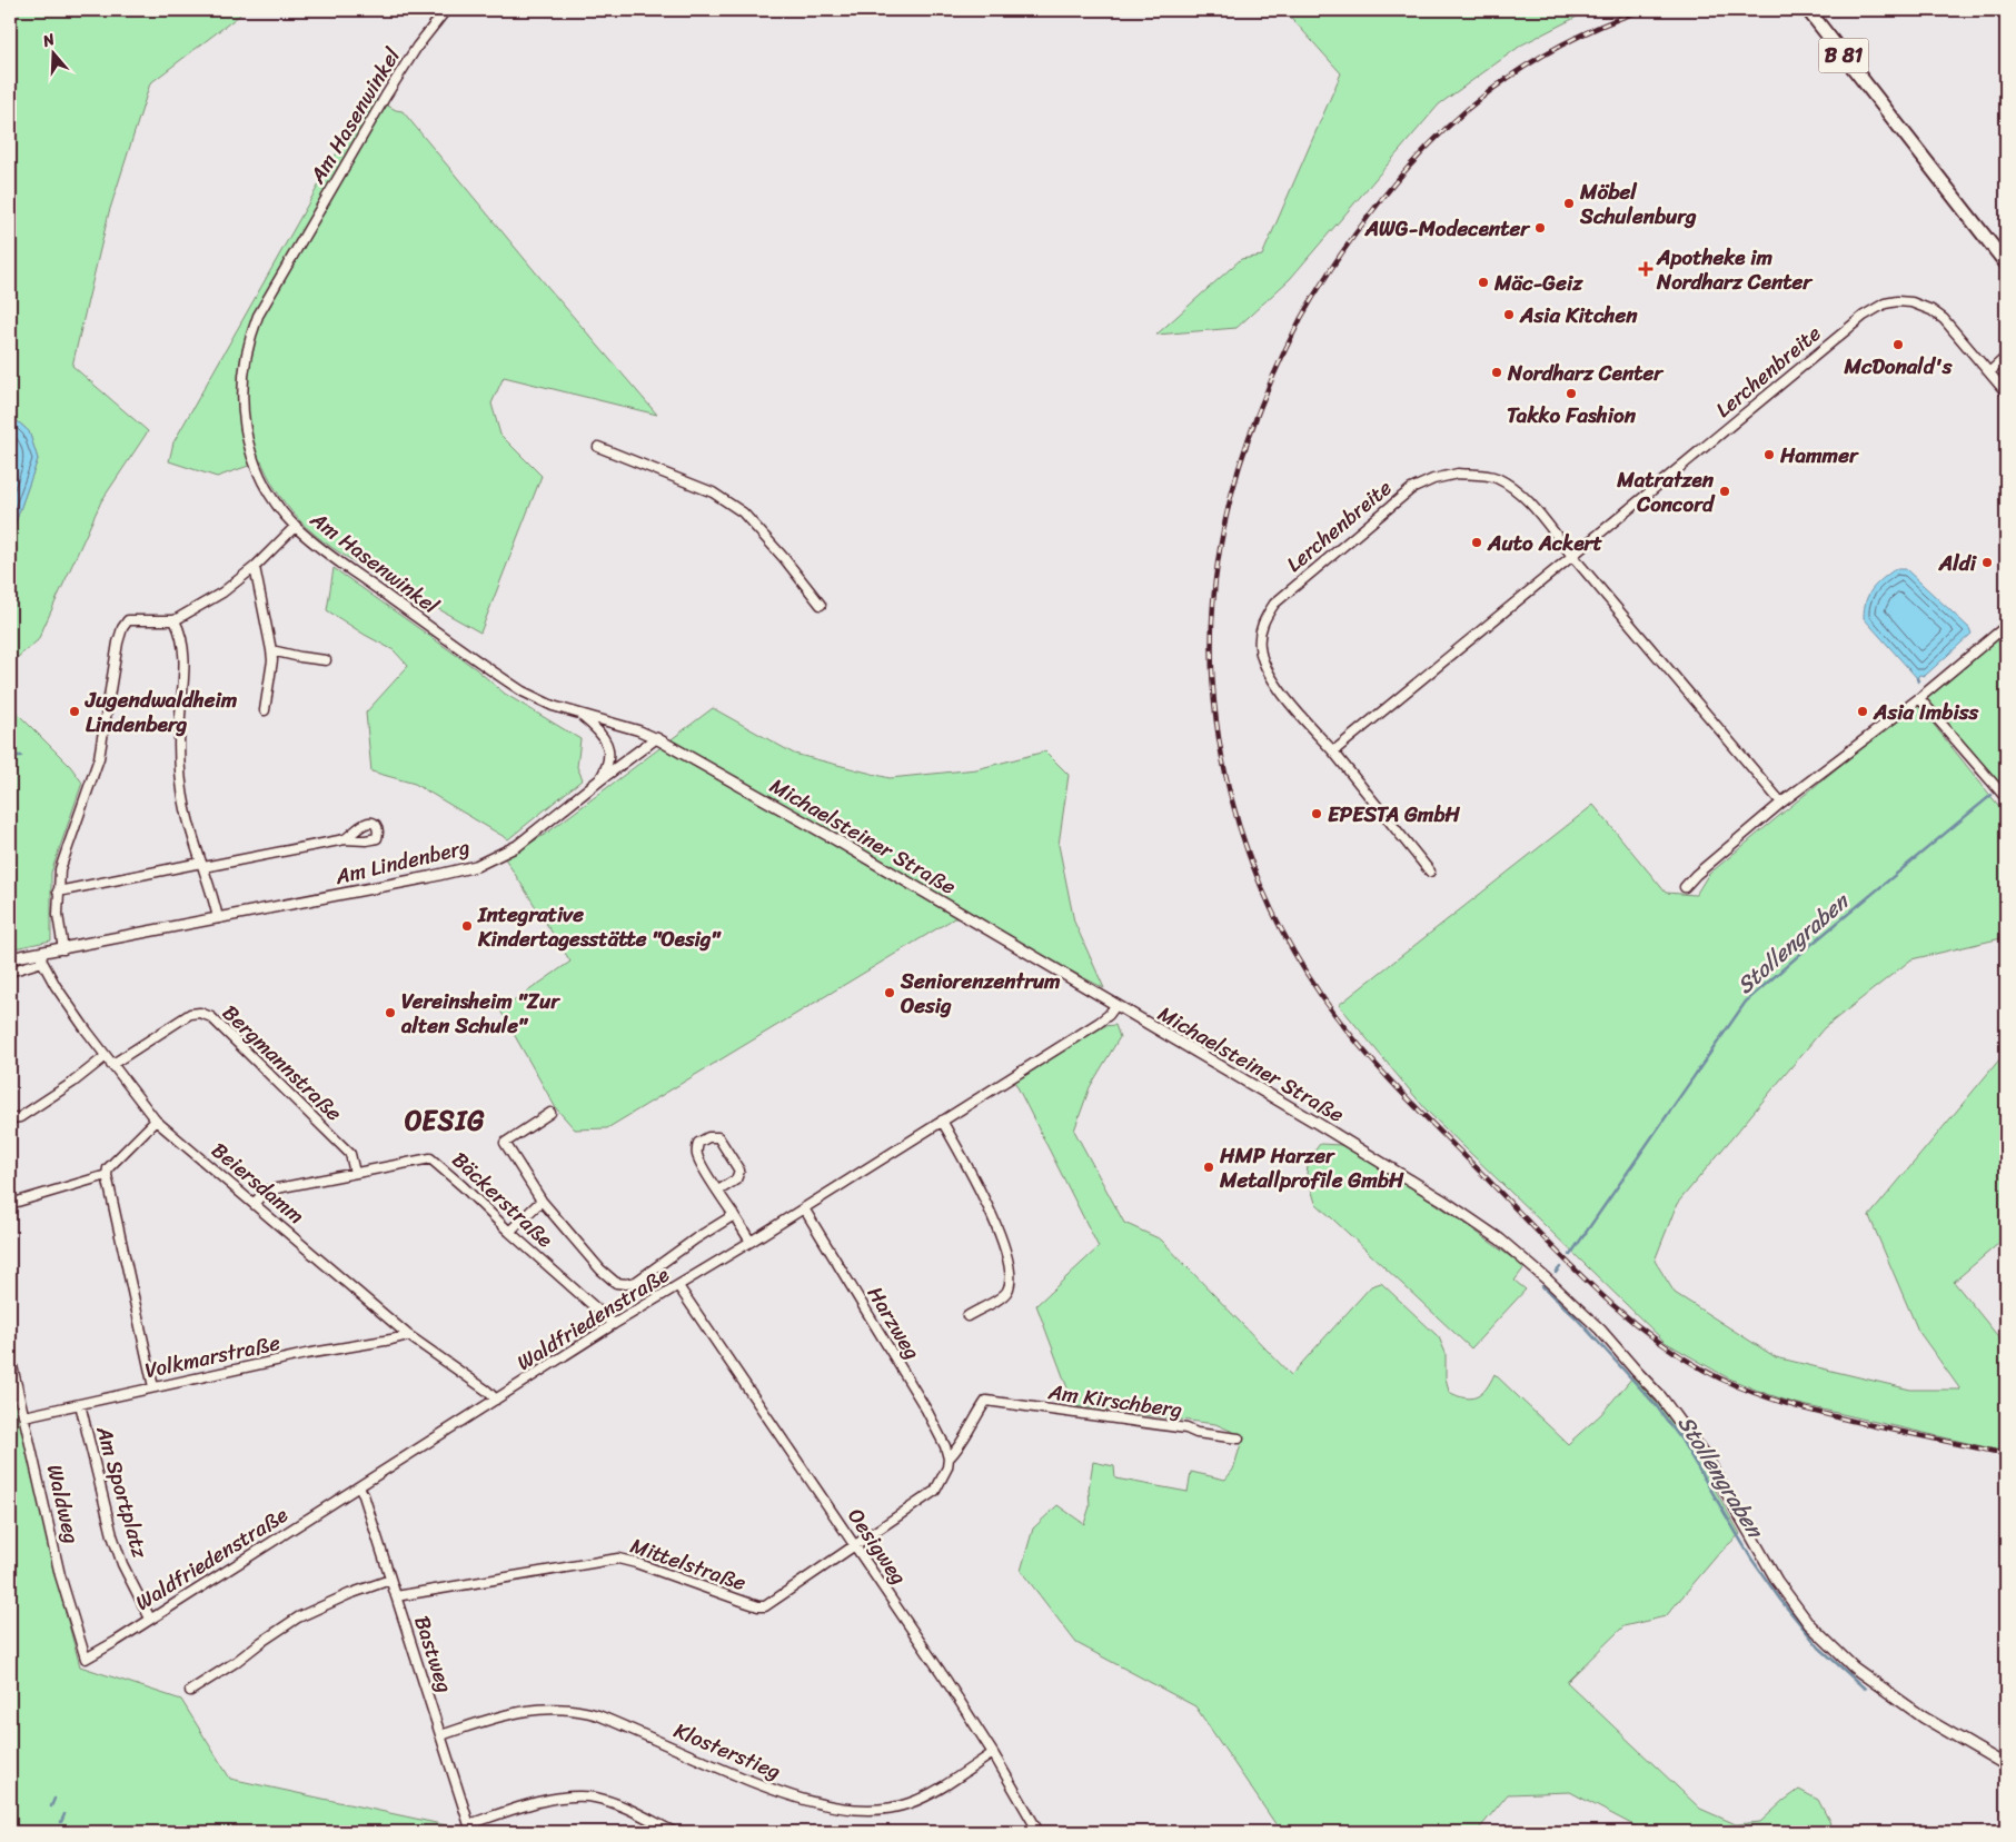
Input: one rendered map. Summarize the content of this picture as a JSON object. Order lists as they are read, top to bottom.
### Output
{
  "streets": {
    "main road": ["B 81"],
    "street": [
      "Am Hasenwinkel",
      "Lerchenbreite",
      "Michaelsteiner Straße",
      "Am Lindenberg",
      "Bergmannstraße",
      "Beiersdamm",
      "Bäckerstraße",
      "Waldfriedenstraße",
      "Harzweg",
      "Volkmarstraße",
      "Am Kirschberg",
      "Am Sportplatz",
      "Waldweg",
      "Oesigweg",
      "Mittelstraße",
      "Bastweg",
      "Klosterstieg"
    ]
  },
  "crossings": [
    ["Am Hasenwinkel", "Michaelsteiner Straße"],
    ["Am Hasenwinkel", "Am Lindenberg"],
    ["Michaelsteiner Straße", "Am Lindenberg"],
    ["Michaelsteiner Straße", "Waldfriedenstraße"],
    ["Am Lindenberg", "Beiersdamm"],
    ["Bergmannstraße", "Beiersdamm"],
    ["Bergmannstraße", "Bäckerstraße"],
    ["Beiersdamm", "Bäckerstraße"],
    ["Beiersdamm", "Waldfriedenstraße"],
    ["Beiersdamm", "Volkmarstraße"],
    ["Bäckerstraße", "Waldfriedenstraße"],
    ["Waldfriedenstraße", "Harzweg"],
    ["Waldfriedenstraße", "Am Sportplatz"],
    ["Waldfriedenstraße", "Waldweg"],
    ["Waldfriedenstraße", "Oesigweg"],
    ["Waldfriedenstraße", "Bastweg"],
    ["Harzweg", "Am Kirschberg"],
    ["Volkmarstraße", "Am Sportplatz"],
    ["Volkmarstraße", "Waldweg"],
    ["Oesigweg", "Mittelstraße"],
    ["Oesigweg", "Klosterstieg"],
    ["Mittelstraße", "Bastweg"],
    ["Bastweg", "Klosterstieg"]
  ],
  "districts": ["OESIG"],
  "water": ["Stollengraben"],
  "places": {
    "other": [
      "Möbel Schulenburg",
      "AWG-Modecenter",
      "Mäc-Geiz",
      "Asia Kitchen",
      "McDonald's",
      "Nordharz Center",
      "Takko Fashion",
      "Hammer",
      "Matratzen Concord",
      "Auto Ackert",
      "Aldi",
      "Jugendwaldheim Lindenberg",
      "Asia Imbiss",
      "EPESTA GmbH",
      "Integrative Kindertagesstätte \"Oesig\"",
      "Seniorenzentrum Oesig",
      "Vereinsheim \"Zur alten Schule\"",
      "HMP Harzer Metallprofile GmbH"
    ],
    "health": ["Apotheke im Nordharz Center"]
  },
  "north": "top"
}
